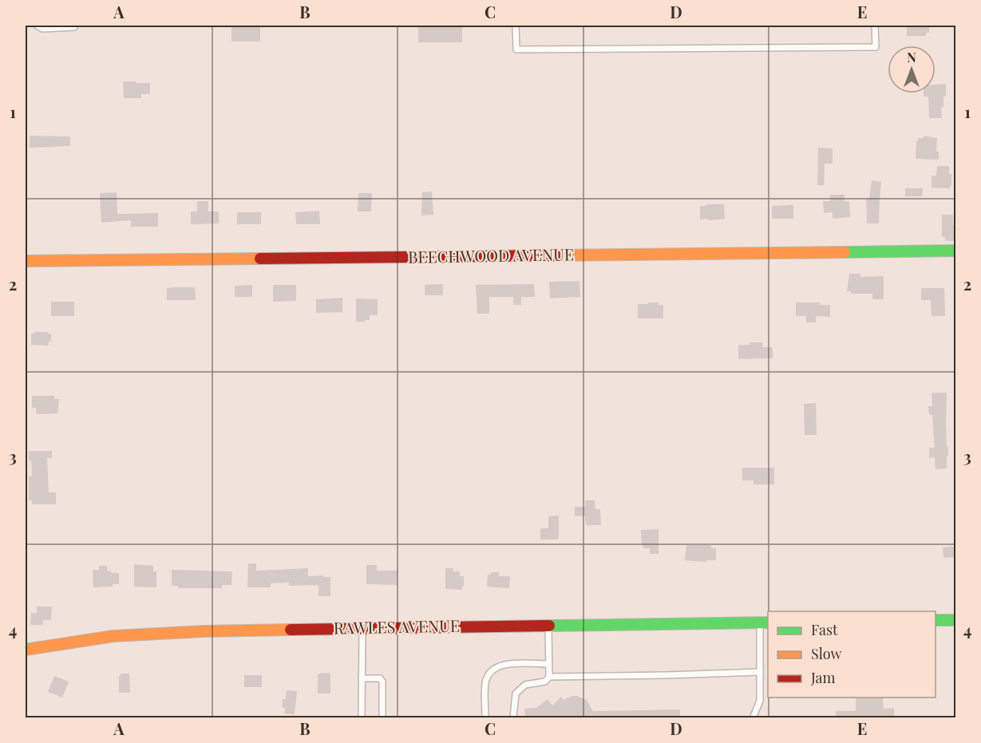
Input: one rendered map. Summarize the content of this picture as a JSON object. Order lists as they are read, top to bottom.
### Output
{
  "streets": {
    "street": ["BEECHWOOD AVENUE", "RAWLES AVENUE"]
  },
  "legend": ["Fast", "Slow", "Jam"],
  "north": "top",
  "grid": {
    "columns": [
      "A",
      "B",
      "C",
      "D",
      "E"
    ],
    "rows": [
      "1",
      "2",
      "3",
      "4"
    ]
  }
}
